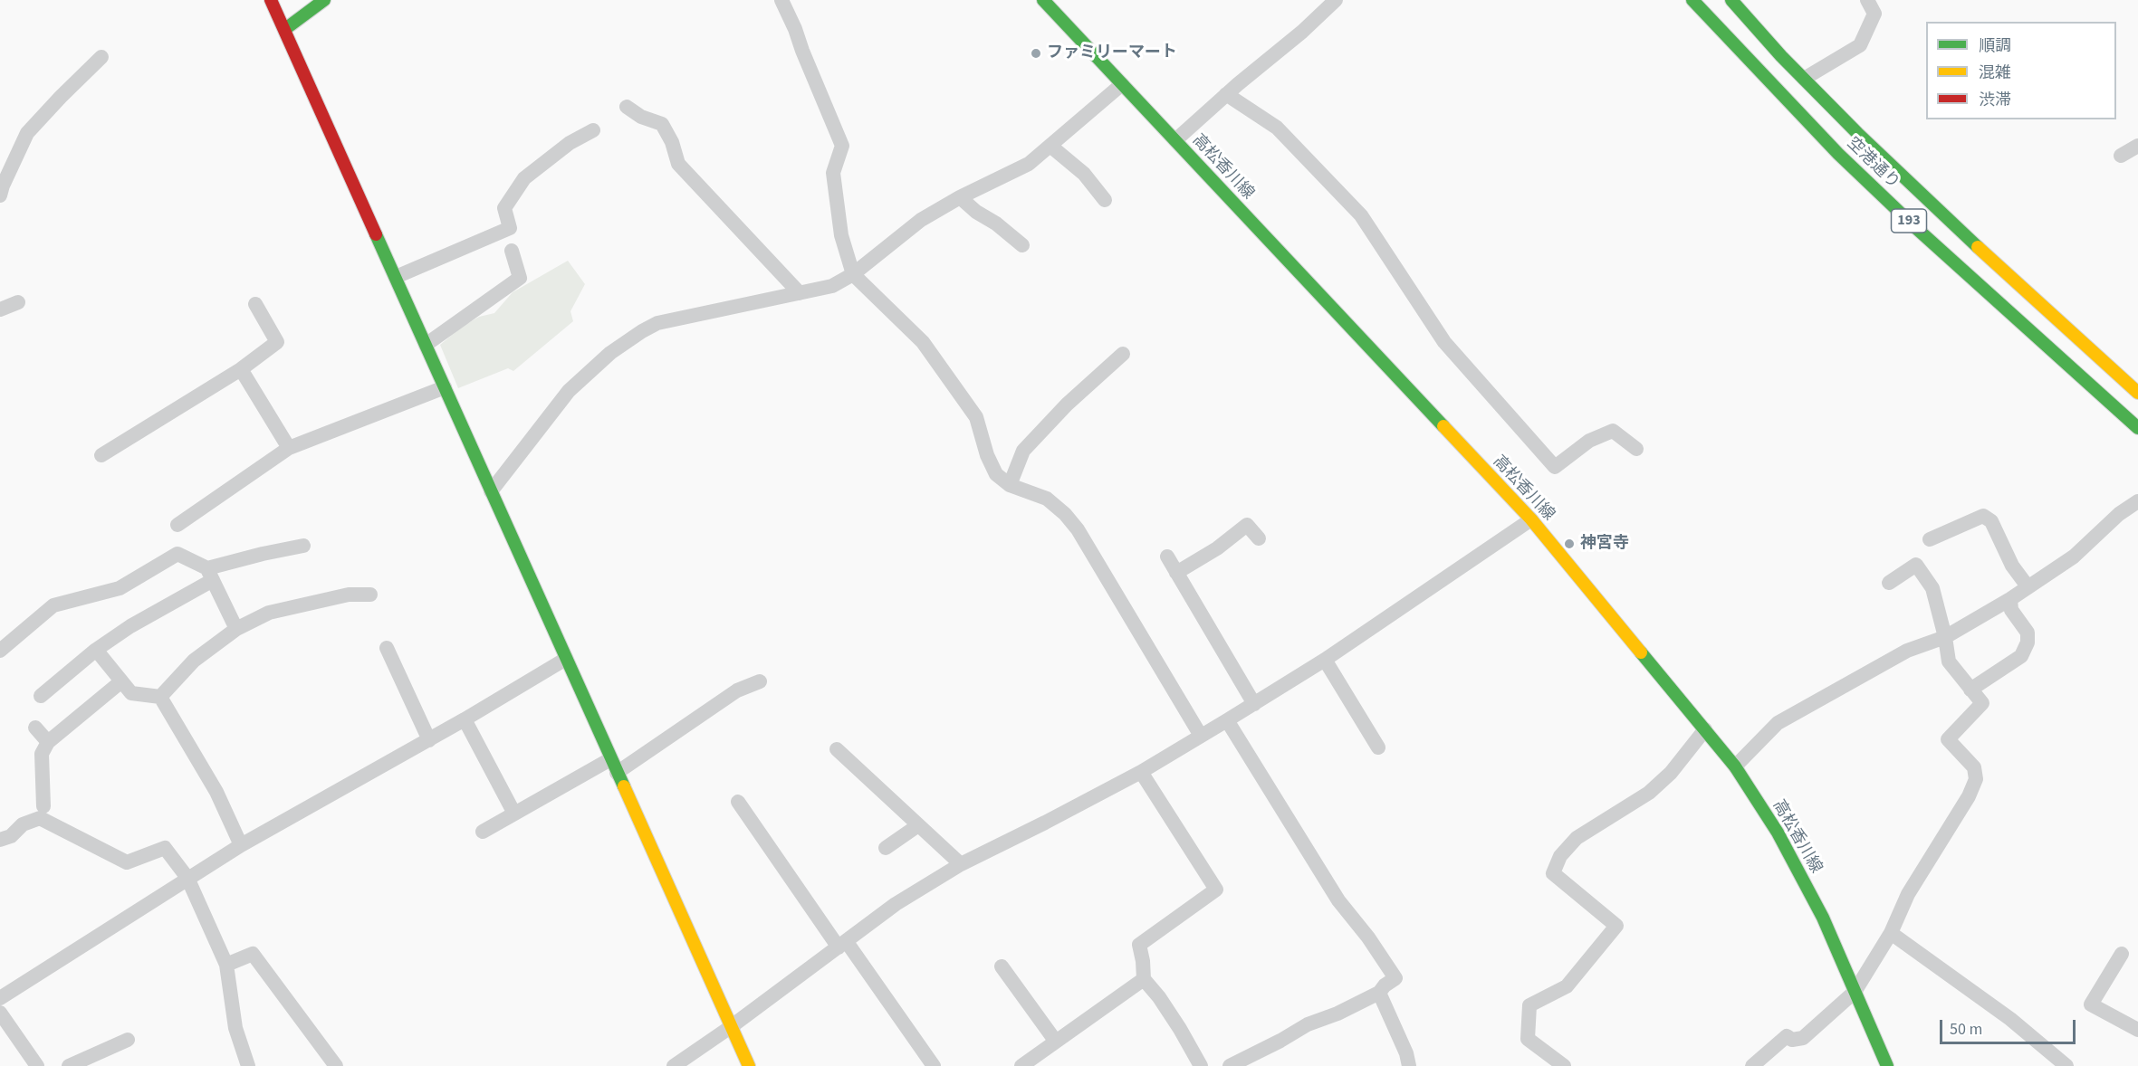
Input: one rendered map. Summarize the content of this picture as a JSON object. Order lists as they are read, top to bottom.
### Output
{
  "streets": {
    "main road": ["空港通り", "高松香川線", "193"]
  },
  "places": ["ファミリーマート", "神宮寺"],
  "legend": ["順調", "混雑", "渋滞"],
  "scale_bar": "50 m"
}
